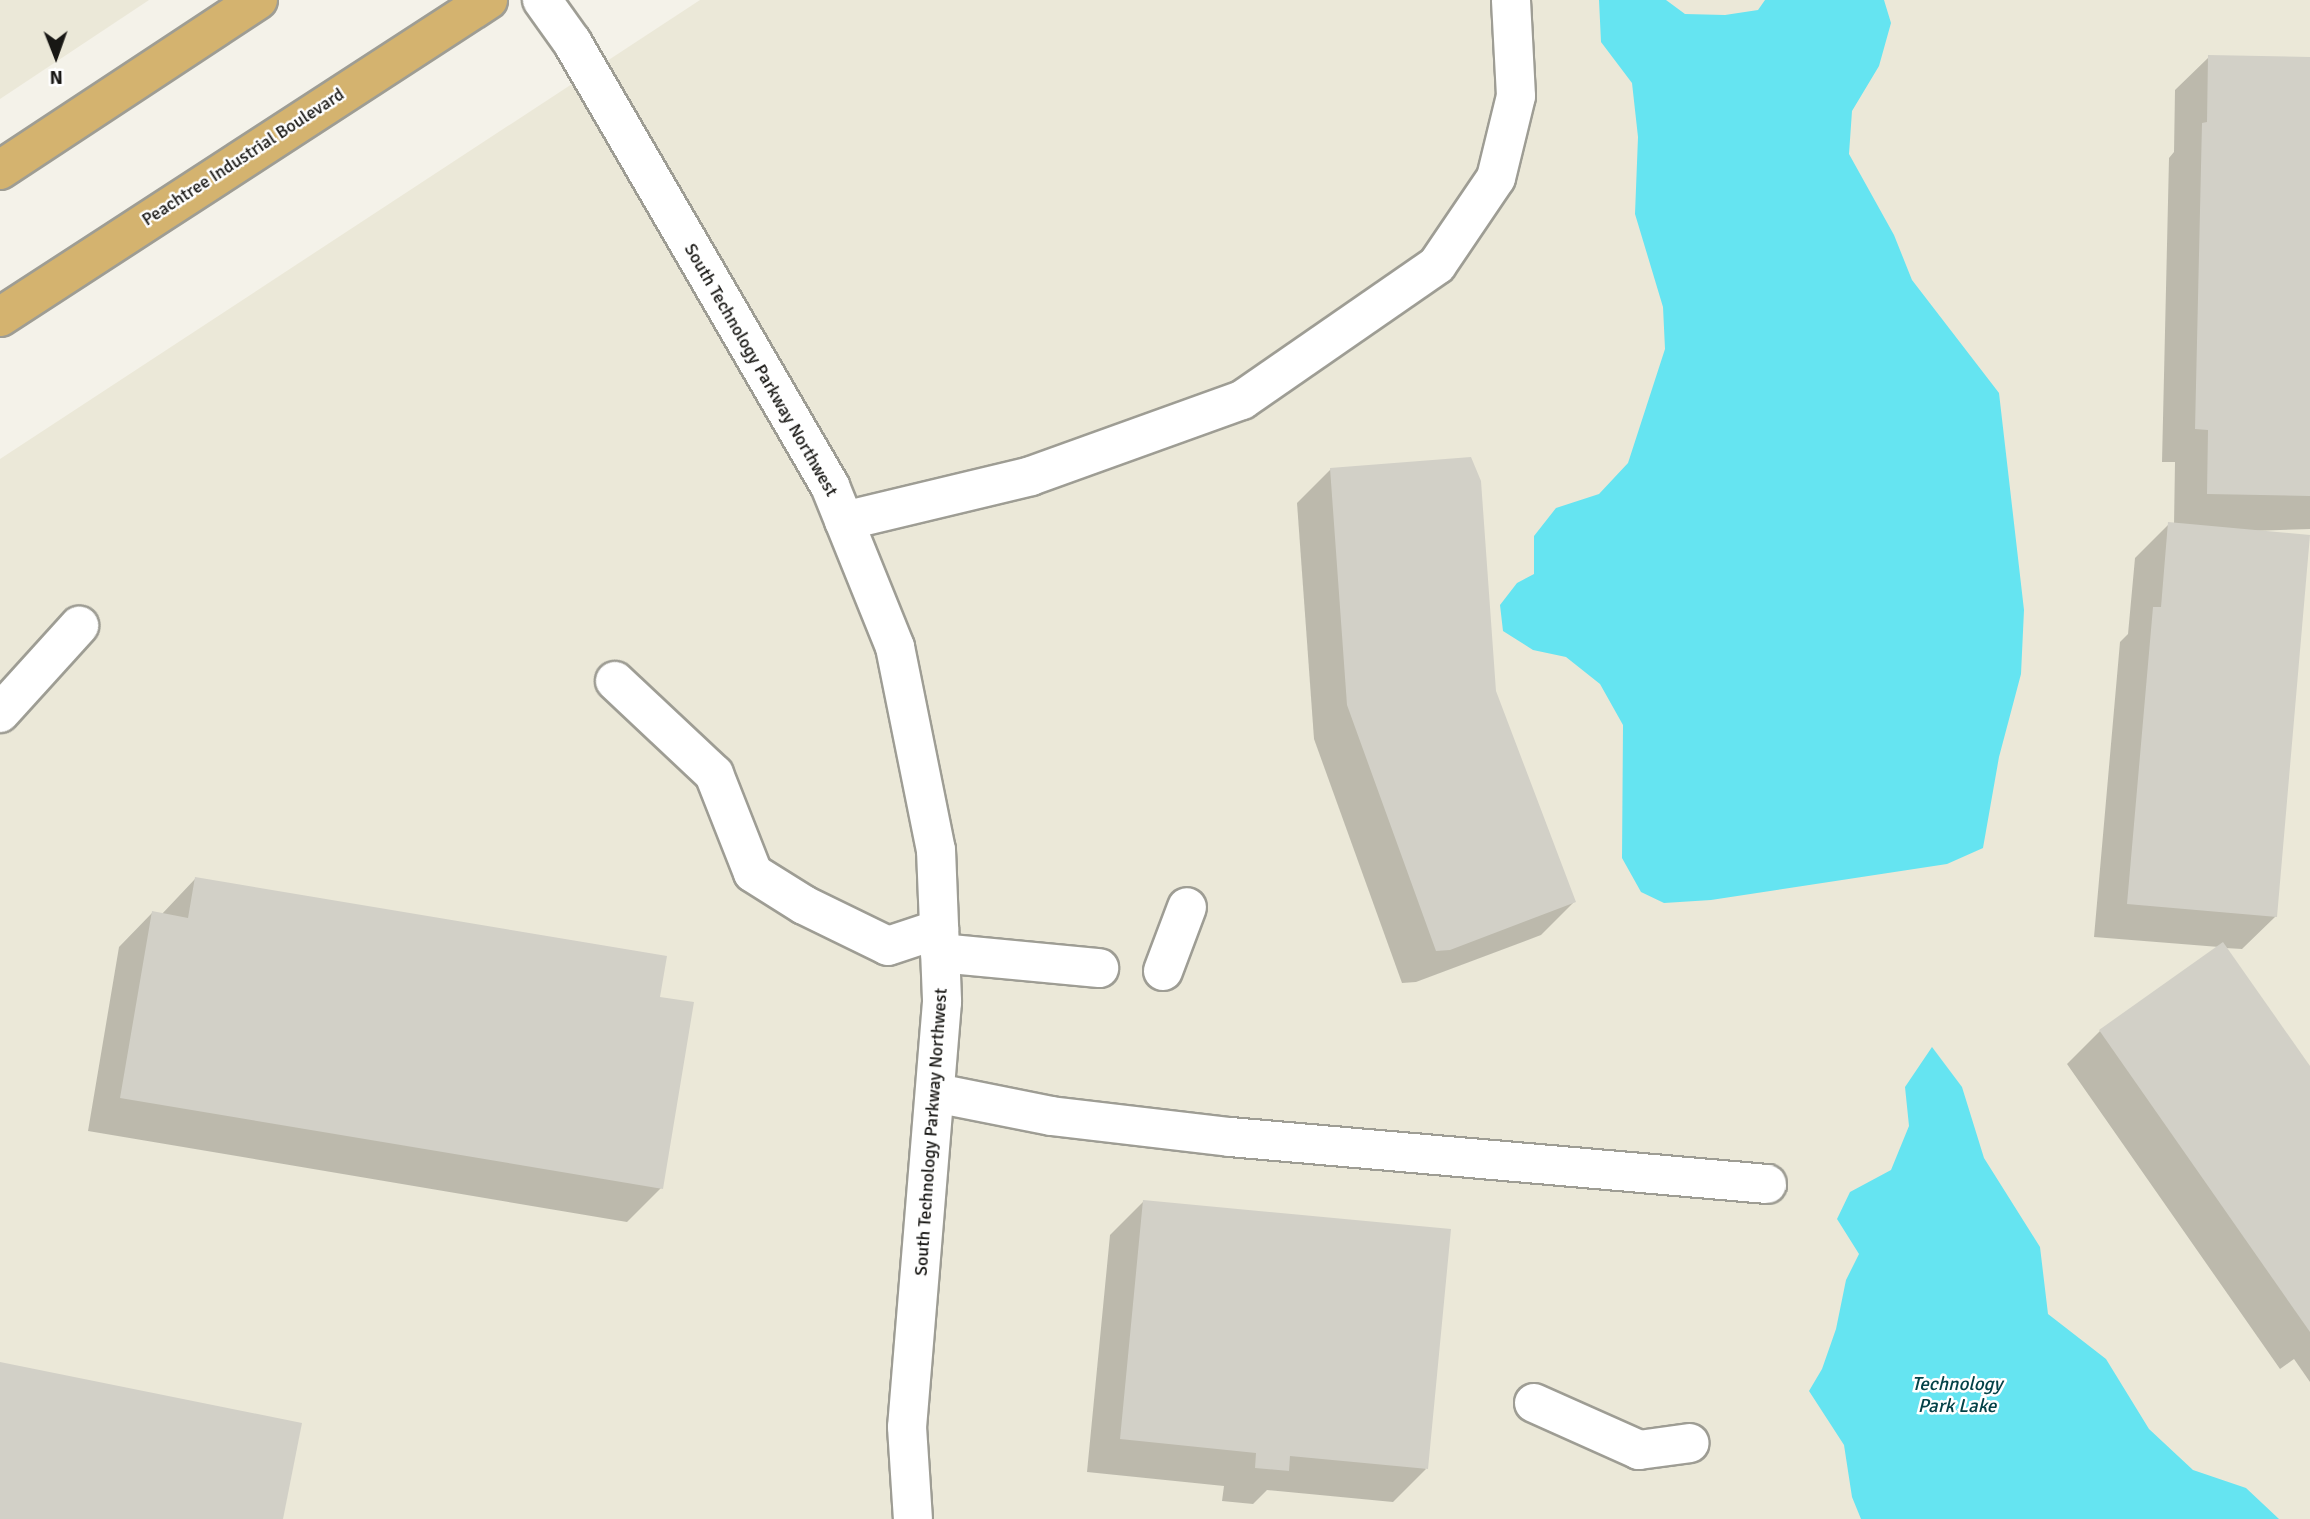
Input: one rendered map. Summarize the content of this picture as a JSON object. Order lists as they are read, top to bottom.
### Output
{
  "streets": {
    "highway": ["Peachtree Industrial Boulevard"],
    "street": ["South Technology Parkway Northwest"]
  },
  "water": ["Technology Park Lake"],
  "north": "bottom"
}
